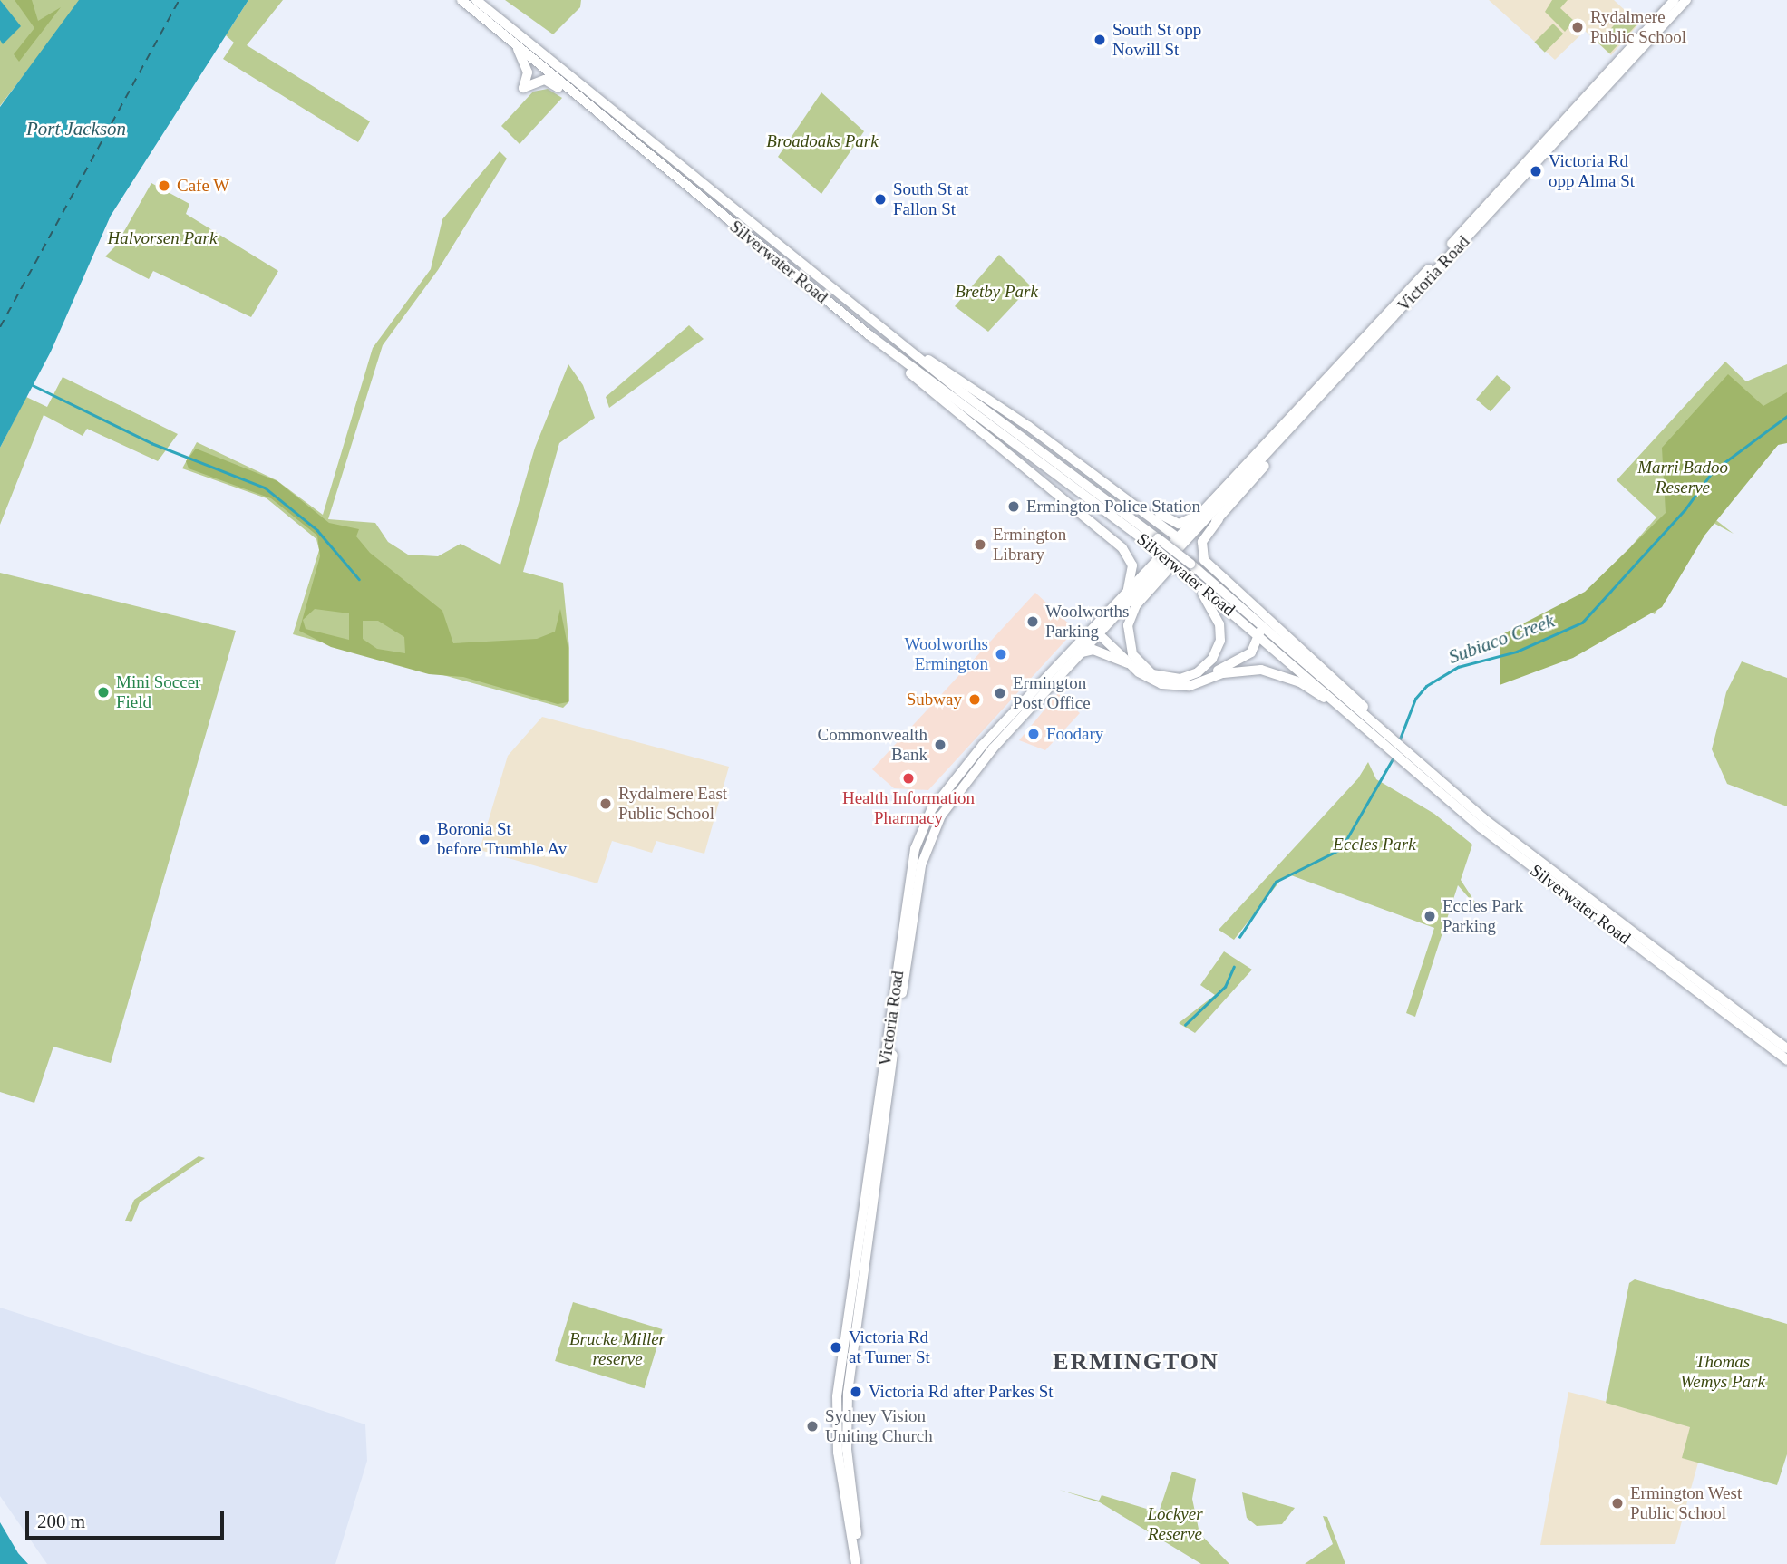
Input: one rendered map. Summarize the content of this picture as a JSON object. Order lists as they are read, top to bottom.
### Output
{
  "streets": {
    "highway": ["Silverwater Road", "Victoria Road"]
  },
  "districts": ["ERMINGTON"],
  "water": ["Port Jackson", "Subiaco Creek"],
  "parks": [
    "Broadoaks Park",
    "Halvorsen Park",
    "Bretby Park",
    "Marri Badoo Reserve",
    "Eccles Park",
    "Brucke Miller reserve",
    "Thomas Wemys Park",
    "Lockyer Reserve"
  ],
  "places": [
    "Rydalmere Public School",
    "South St opp Nowill St",
    "Victoria Rd opp Alma St",
    "Cafe W",
    "South St at Fallon St",
    "Ermington Police Station",
    "Ermington Library",
    "Woolworths Parking",
    "Woolworths Ermington",
    "Mini Soccer Field",
    "Ermington Post Office",
    "Subway",
    "Foodary",
    "Commonwealth Bank",
    "Health Information Pharmacy",
    "Rydalmere East Public School",
    "Boronia St before Trumble Av",
    "Eccles Park Parking",
    "Victoria Rd at Turner St",
    "Victoria Rd after Parkes St",
    "Sydney Vision Uniting Church",
    "Ermington West Public School"
  ],
  "scale_bar": "200 m"
}
